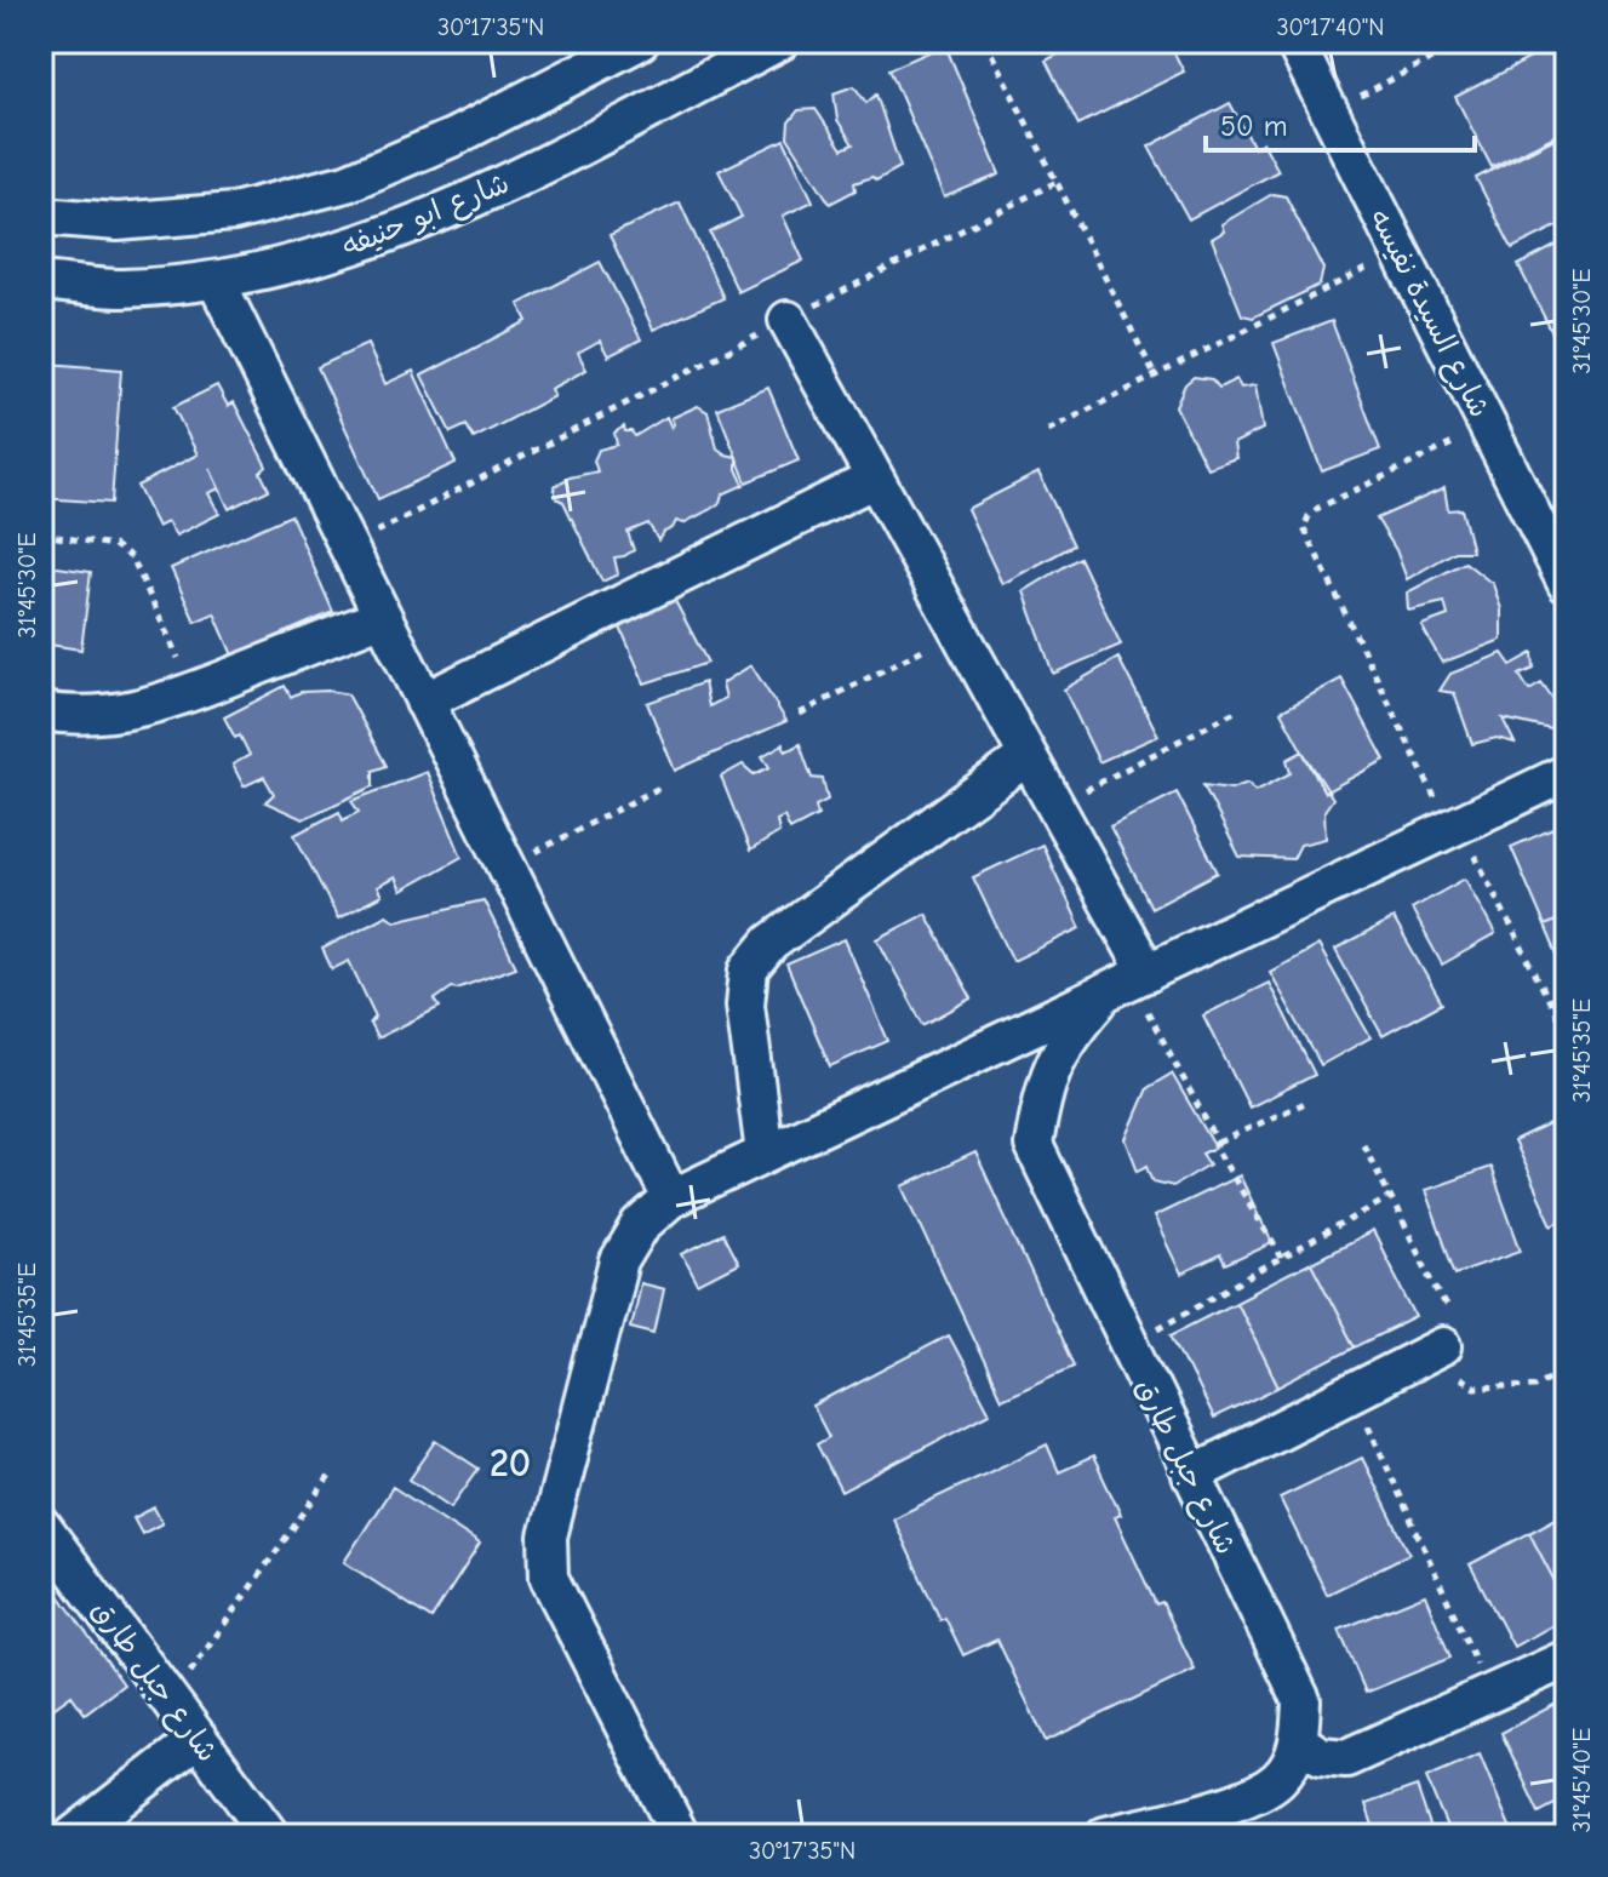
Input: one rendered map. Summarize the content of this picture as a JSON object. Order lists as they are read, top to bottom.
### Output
{
  "streets": {
    "street": ["شارع ابو حنيفه", "شارع السيدة نفيسه", "شارع جبل طارق"]
  },
  "districts": ["20"],
  "scale_bar": "50 m",
  "coordinates": [
    "30°17'35\"N",
    "30°17'40\"N",
    "31°45'30\"E",
    "31°45'35\"E",
    "31°45'40\"E"
  ]
}
